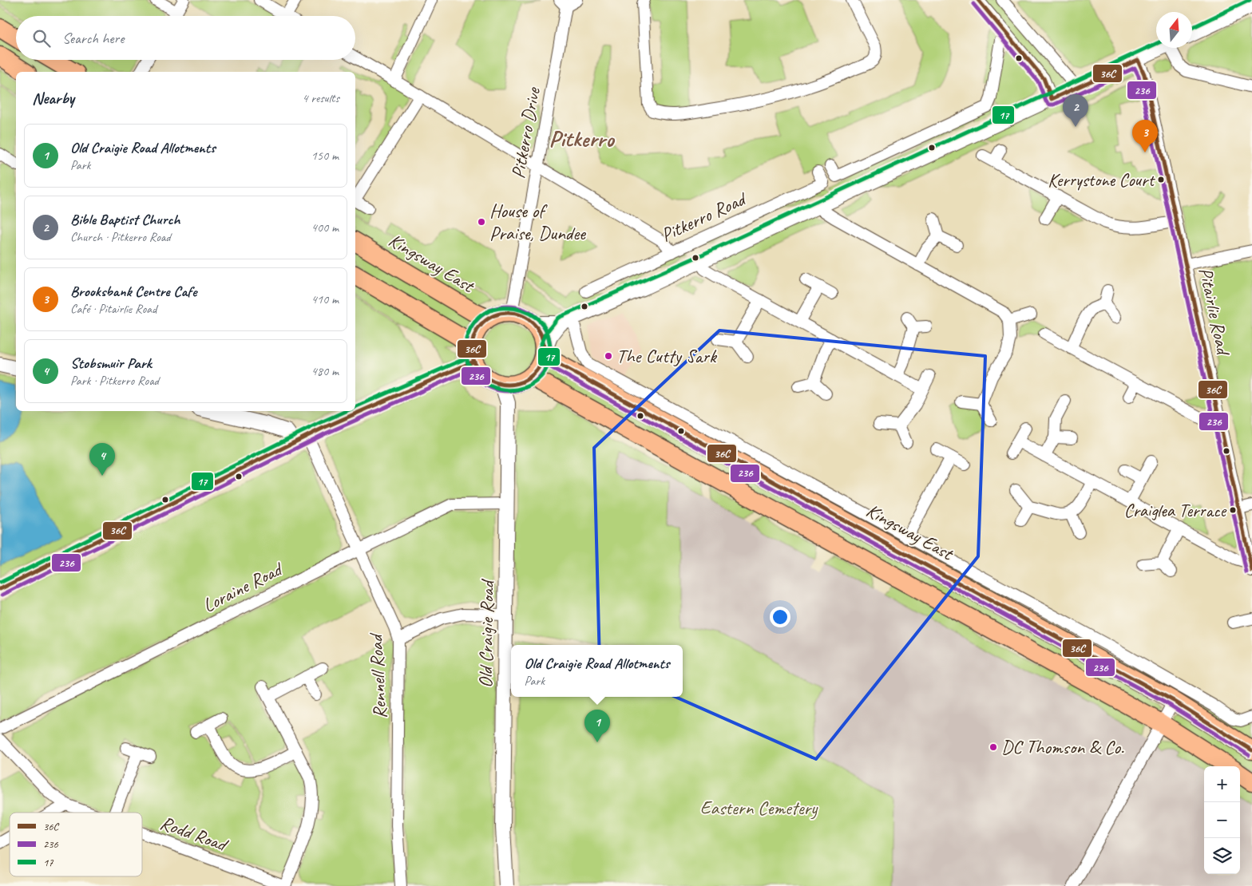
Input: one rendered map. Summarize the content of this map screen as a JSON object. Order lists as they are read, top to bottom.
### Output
{
  "streets": {
    "highway": ["Kingsway East"],
    "street": [
      "Pitkerro Drive",
      "Pitkerro Road",
      "Pitairlie Road",
      "Loraine Road",
      "Old Craigie Road",
      "Rennell Road",
      "Rodd Road"
    ]
  },
  "crossings": [
    ["Pitkerro Drive", "Pitkerro Road"],
    ["Pitkerro Drive", "Kingsway East"],
    ["Pitkerro Drive", "Old Craigie Road"],
    ["Pitkerro Road", "Kingsway East"],
    ["Pitkerro Road", "Pitairlie Road"],
    ["Pitkerro Road", "Old Craigie Road"],
    ["Kingsway East", "Old Craigie Road"],
    ["Loraine Road", "Old Craigie Road"],
    ["Loraine Road", "Rennell Road"]
  ],
  "districts": ["Pitkerro"],
  "parks": ["Eastern Cemetery"],
  "places": [
    "Kerrystone Court",
    "House of Praise, Dundee",
    "The Cutty Sark",
    "Craiglea Terrace",
    "DC Thomson & Co."
  ],
  "lines": ["transit line 36C", "transit line 17", "transit line 236"],
  "legend": ["36C", "236", "17"],
  "north": "top",
  "page": {
    "search": "Search here",
    "heading": ["Nearby", "4 results"],
    "pins": [
      "2",
      "3",
      "4",
      "1"
    ],
    "list": [
      {
        "mark": "1",
        "name": "Old Craigie Road Allotments",
        "note": "Park",
        "value": "150 m"
      },
      {
        "mark": "2",
        "name": "Bible Baptist Church",
        "note": "Church · Pitkerro Road",
        "value": "400 m"
      },
      {
        "mark": "3",
        "name": "Brooksbank Centre Cafe",
        "note": "Café · Pitairlie Road",
        "value": "410 m"
      },
      {
        "mark": "4",
        "name": "Stobsmuir Park",
        "note": "Park · Pitkerro Road",
        "value": "480 m"
      }
    ],
    "popup": ["Old Craigie Road Allotments", "Park"],
    "map_buttons": ["+", "−"]
  }
}
